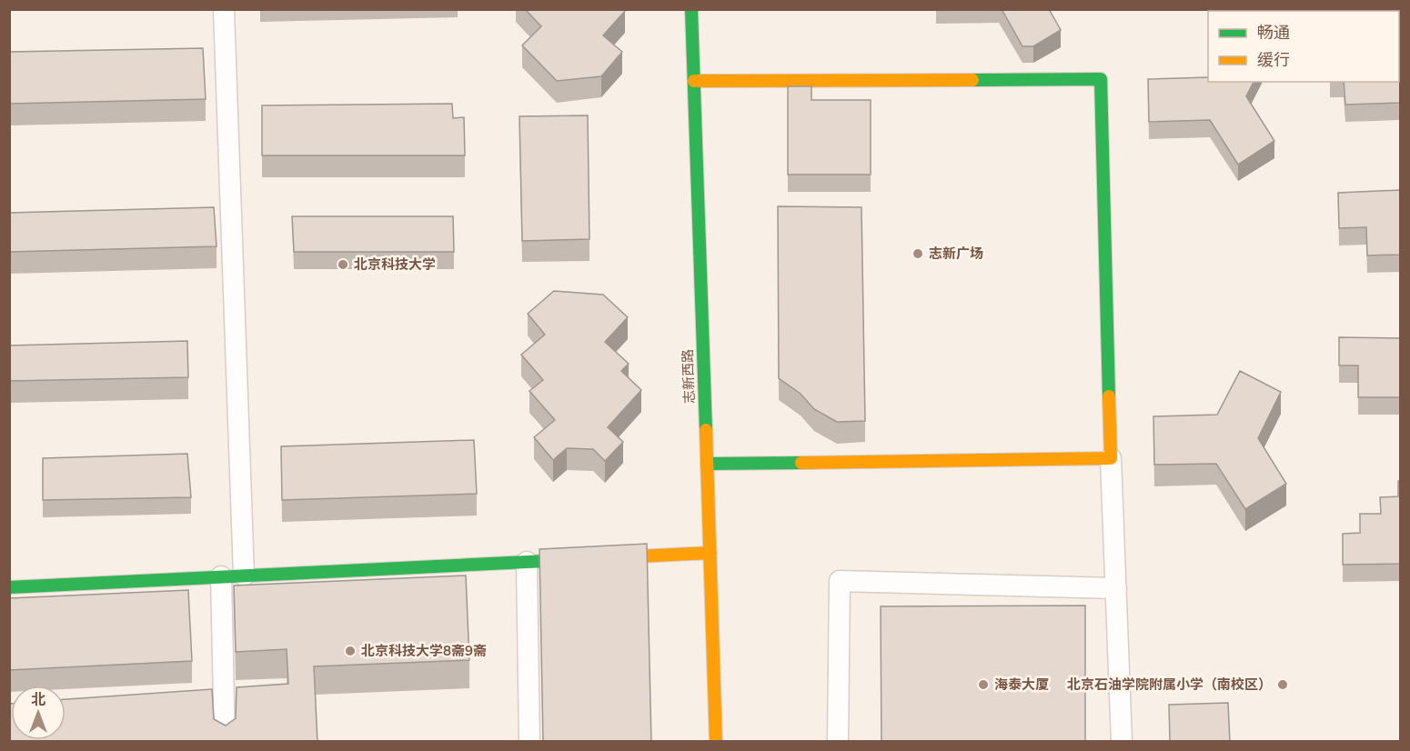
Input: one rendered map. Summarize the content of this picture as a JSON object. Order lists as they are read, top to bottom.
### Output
{
  "streets": {
    "street": ["志新西路"]
  },
  "places": [
    "志新广场",
    "北京科技大学",
    "北京科技大学8斋9斋",
    "海泰大厦",
    "北京石油学院附属小学（南校区）"
  ],
  "legend": ["畅通", "缓行"],
  "north": "top"
}
